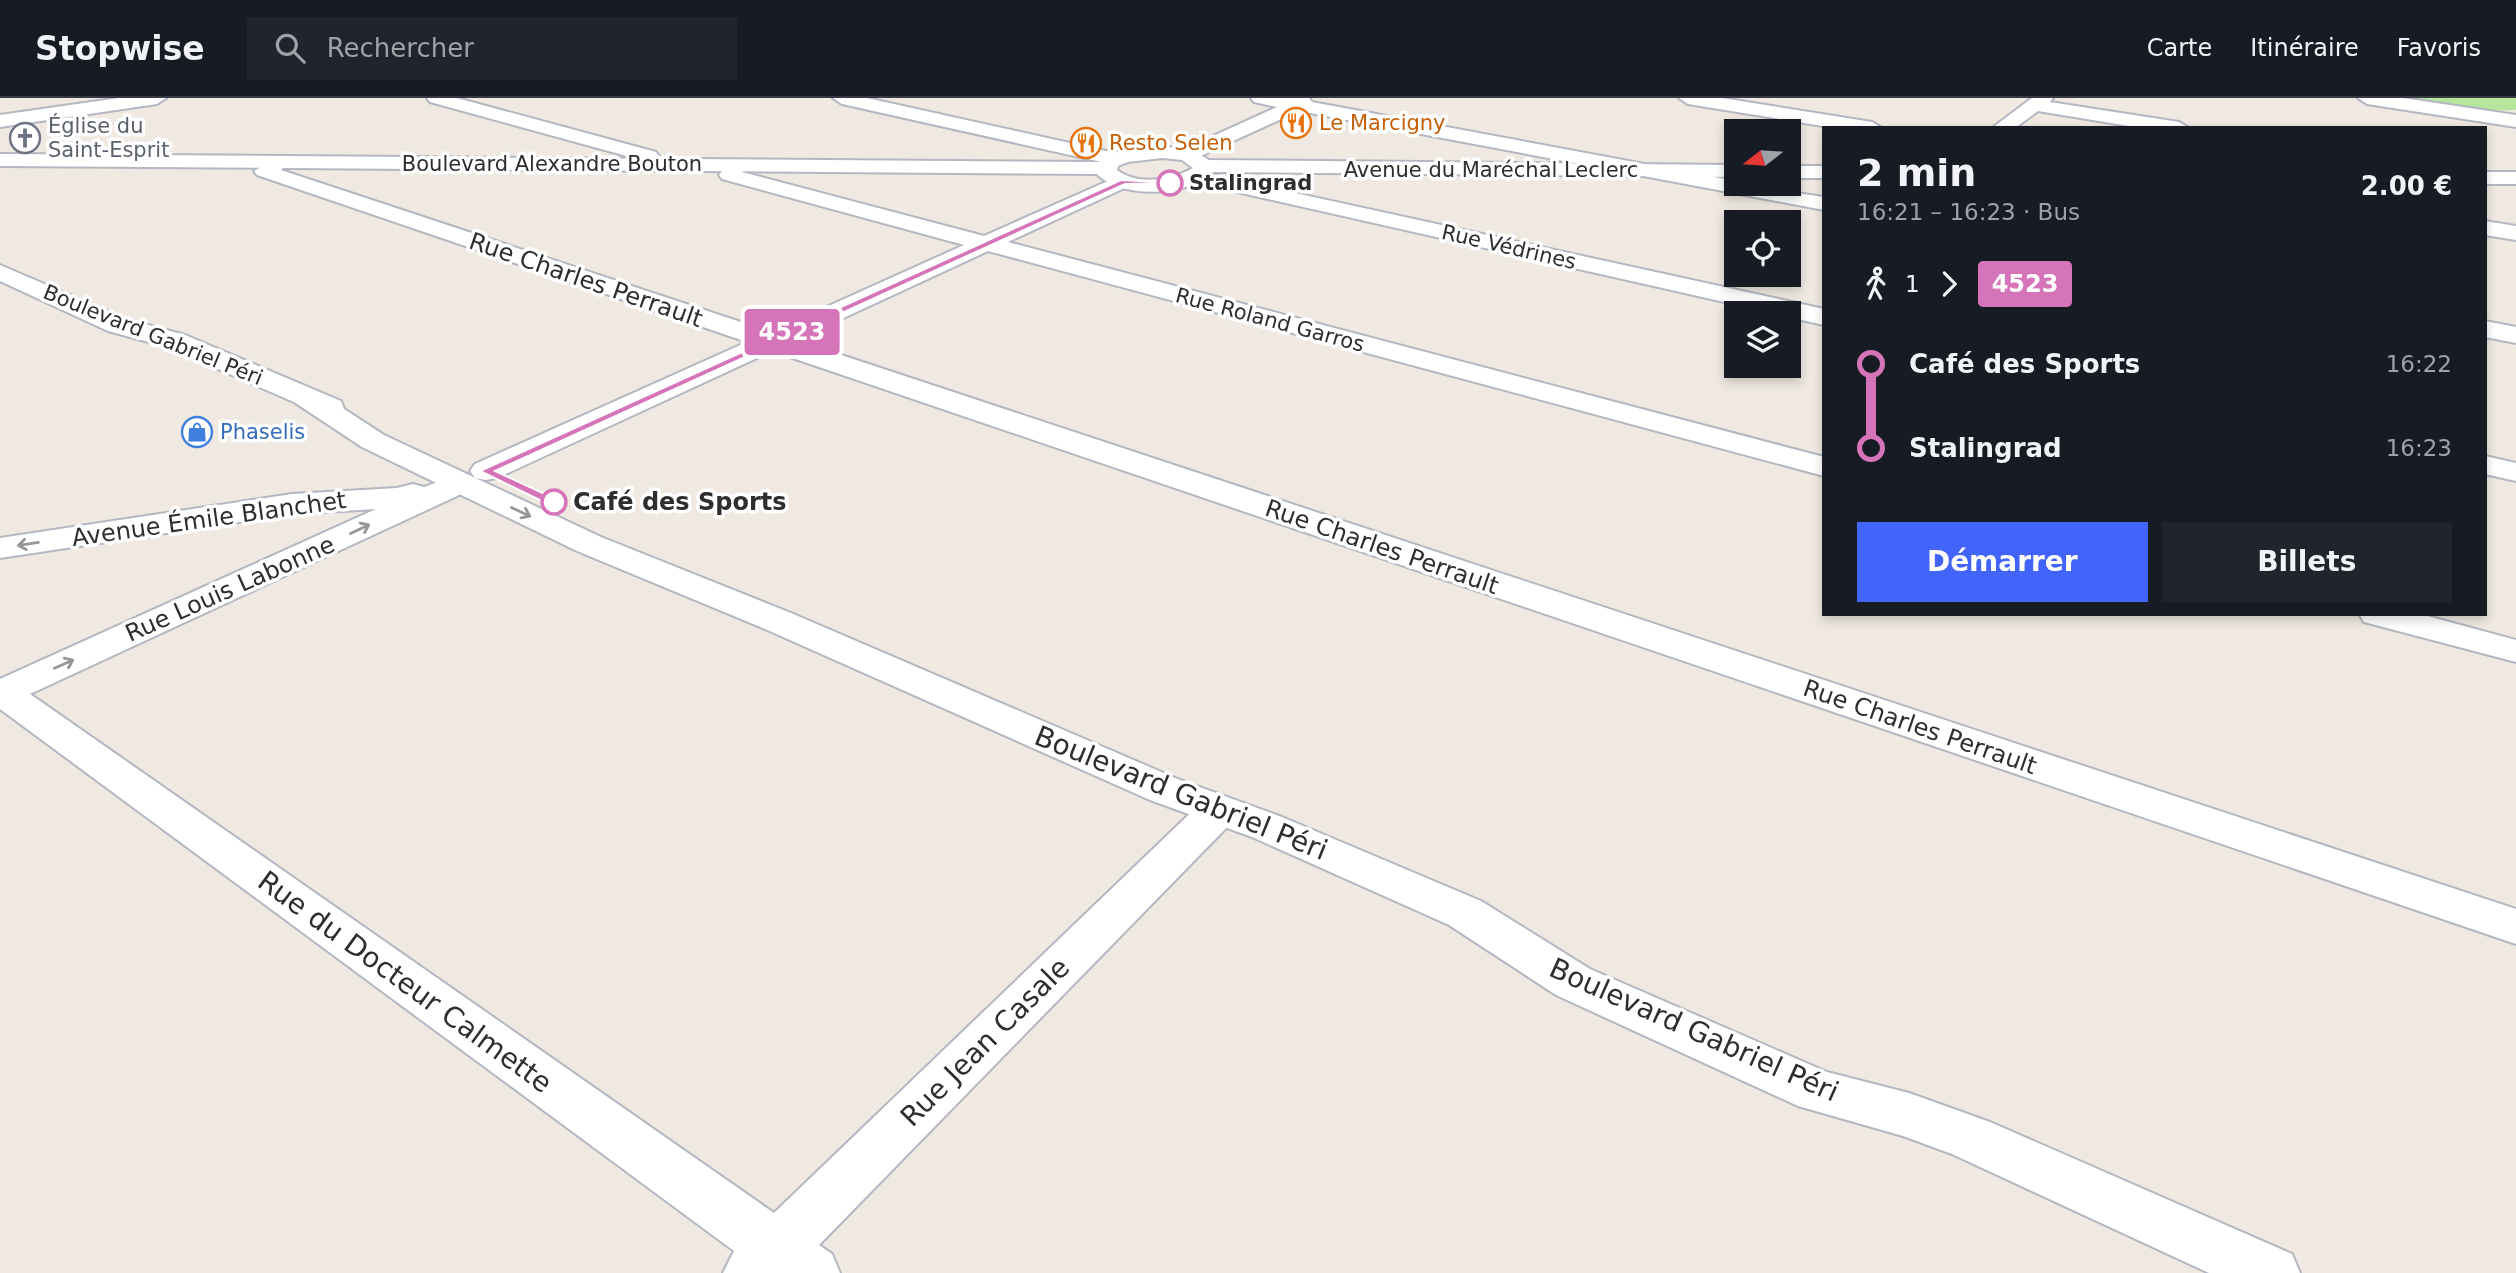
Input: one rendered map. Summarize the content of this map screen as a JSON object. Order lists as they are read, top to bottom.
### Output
{
  "streets": {
    "street": [
      "Boulevard Alexandre Bouton",
      "Avenue du Maréchal Leclerc",
      "Rue Védrines",
      "Rue Charles Perrault",
      "Rue Roland Garros",
      "Boulevard Gabriel Péri",
      "Avenue Émile Blanchet",
      "Rue Louis Labonne",
      "Rue du Docteur Calmette",
      "Rue Jean Casale"
    ]
  },
  "crossings": [
    ["Boulevard Alexandre Bouton", "Rue Charles Perrault"],
    ["Boulevard Alexandre Bouton", "Rue Roland Garros"],
    ["Avenue du Maréchal Leclerc", "Rue Védrines"],
    ["Boulevard Gabriel Péri", "Avenue Émile Blanchet"],
    ["Boulevard Gabriel Péri", "Rue Louis Labonne"],
    ["Boulevard Gabriel Péri", "Rue Jean Casale"],
    ["Avenue Émile Blanchet", "Rue Louis Labonne"],
    ["Rue Louis Labonne", "Rue du Docteur Calmette"],
    ["Rue du Docteur Calmette", "Rue Jean Casale"]
  ],
  "one_way": ["Avenue Émile Blanchet", "Rue Louis Labonne"],
  "places": {
    "restaurant": ["Le Marcigny", "Resto Selen"],
    "church": ["Église du Saint-Esprit"],
    "other": ["Stalingrad", "Café des Sports"],
    "shop": ["Phaselis"]
  },
  "lines": ["bus line 4523"],
  "north": "left",
  "page": {
    "header": "Stopwise",
    "search": "Rechercher",
    "nav": ["Carte", "Itinéraire", "Favoris"],
    "on_map": "4523",
    "heading": ["2 min", "16:21 – 16:23 · Bus", "2.00 €"],
    "legs": ["1", "4523"],
    "list": [
      {
        "name": "Café des Sports",
        "value": "16:22"
      },
      {
        "name": "Stalingrad",
        "value": "16:23"
      }
    ],
    "buttons": ["Démarrer", "Billets"]
  }
}
